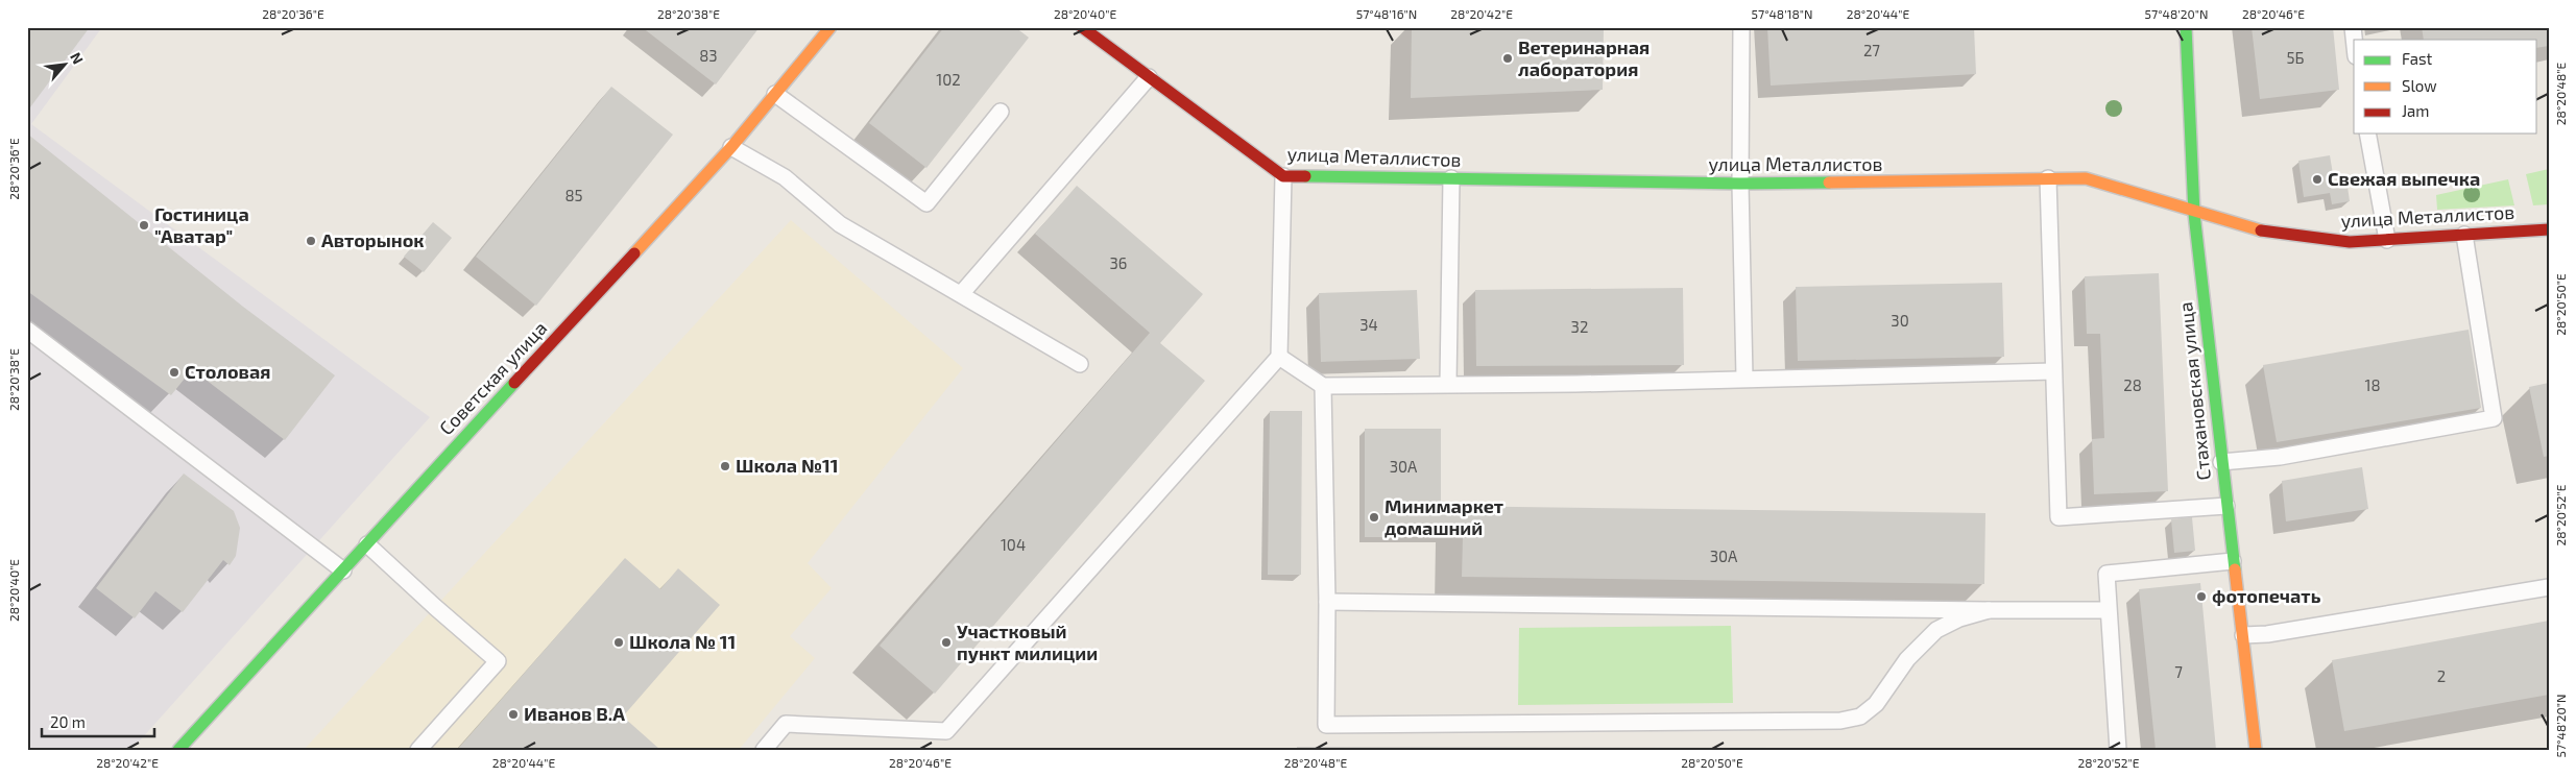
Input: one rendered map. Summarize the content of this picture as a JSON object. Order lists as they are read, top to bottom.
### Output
{
  "streets": {
    "street": ["улица Металлистов", "Советская улица", "Стахановская улица"]
  },
  "crossings": [
    ["улица Металлистов", "Стахановская улица"]
  ],
  "places": [
    "Ветеринарная лаборатория",
    "Свежая выпечка",
    "Гостиница \"Аватар\"",
    "Авторынок",
    "Столовая",
    "Школа №11",
    "Минимаркет домашний",
    "фотопечать",
    "Школа № 11",
    "Участковый пункт милиции",
    "Иванов В.А"
  ],
  "house_numbers": [
    "27",
    "83",
    "5Б",
    "102",
    "85",
    "36",
    "30",
    "34",
    "32",
    "28",
    "18",
    "30А",
    "104",
    "30А",
    "7",
    "2"
  ],
  "legend": ["Fast", "Slow", "Jam"],
  "scale_bar": "20 m",
  "north": "top right",
  "coordinates": [
    "28°20'36\"E",
    "28°20'38\"E",
    "28°20'40\"E",
    "57°48'16\"N",
    "28°20'42\"E",
    "57°48'18\"N",
    "28°20'44\"E",
    "57°48'20\"N",
    "28°20'46\"E",
    "28°20'48\"E",
    "28°20'50\"E",
    "28°20'52\"E"
  ]
}
